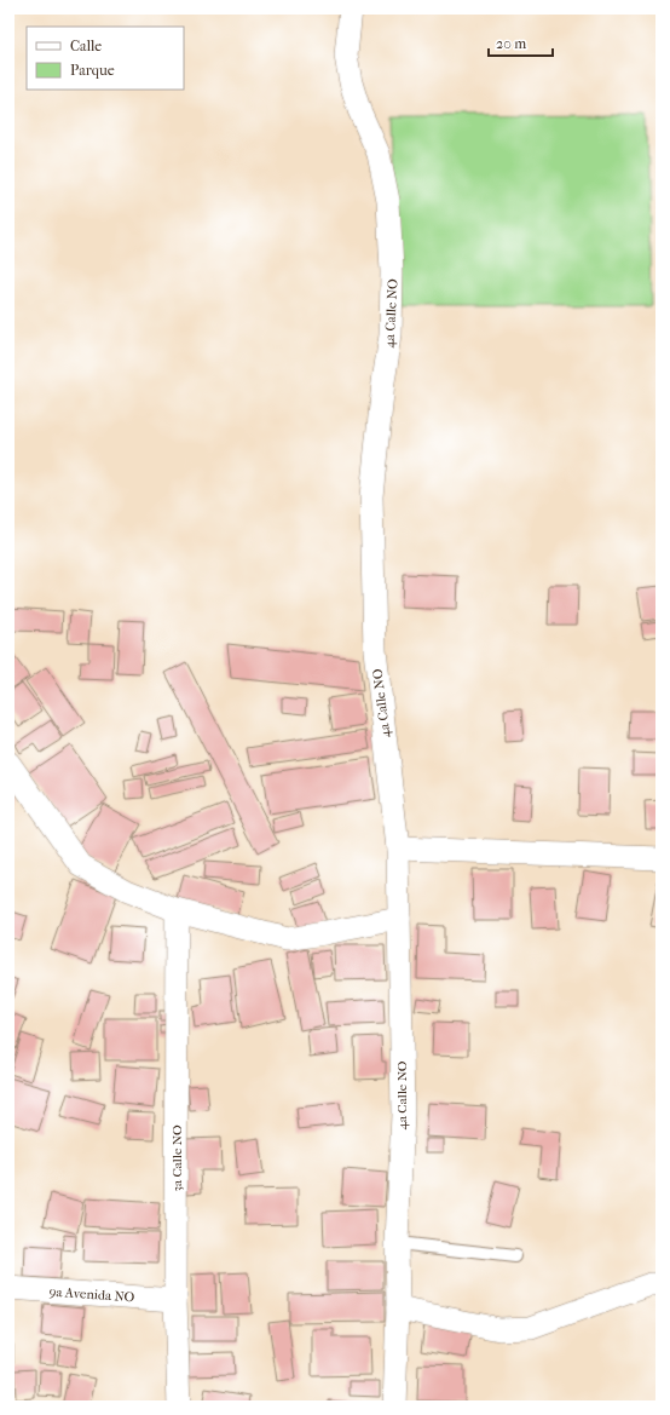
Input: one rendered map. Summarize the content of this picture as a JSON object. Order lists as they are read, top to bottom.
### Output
{
  "streets": {
    "street": ["4a Calle NO", "3a Calle NO", "9a Avenida NO"]
  },
  "crossings": [
    ["3a Calle NO", "9a Avenida NO"]
  ],
  "legend": ["Calle", "Parque"],
  "scale_bar": "20 m"
}
